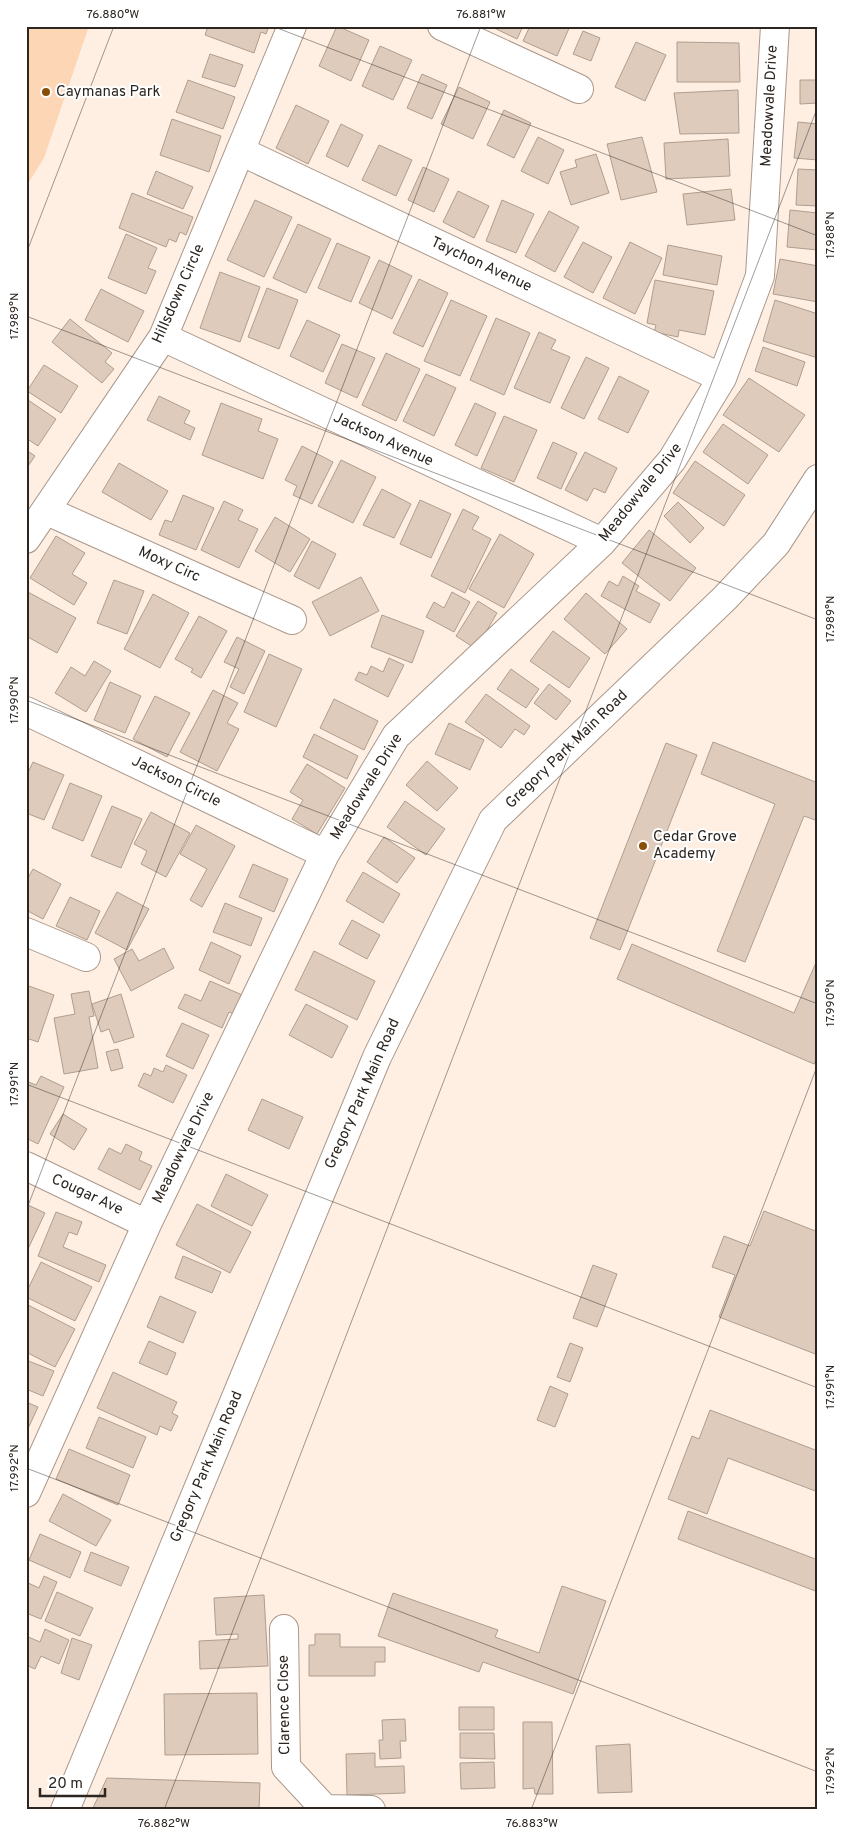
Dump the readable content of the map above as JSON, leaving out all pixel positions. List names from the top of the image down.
{
  "streets": {
    "street": [
      "Meadowvale Drive",
      "Taychon Avenue",
      "Hillsdown Circle",
      "Jackson Avenue",
      "Moxy Circ",
      "Gregory Park Main Road",
      "Jackson Circle",
      "Cougar Ave",
      "Clarence Close"
    ]
  },
  "crossings": [
    ["Meadowvale Drive", "Taychon Avenue"],
    ["Meadowvale Drive", "Jackson Avenue"],
    ["Meadowvale Drive", "Jackson Circle"],
    ["Meadowvale Drive", "Cougar Ave"],
    ["Taychon Avenue", "Hillsdown Circle"],
    ["Hillsdown Circle", "Jackson Avenue"],
    ["Hillsdown Circle", "Moxy Circ"]
  ],
  "places": ["Caymanas Park", "Cedar Grove Academy"],
  "scale_bar": "20 m",
  "coordinates": [
    "76.880°W",
    "76.881°W",
    "17.988°N",
    "17.989°N",
    "17.990°N",
    "17.991°N",
    "17.992°N",
    "76.882°W",
    "76.883°W"
  ]
}
